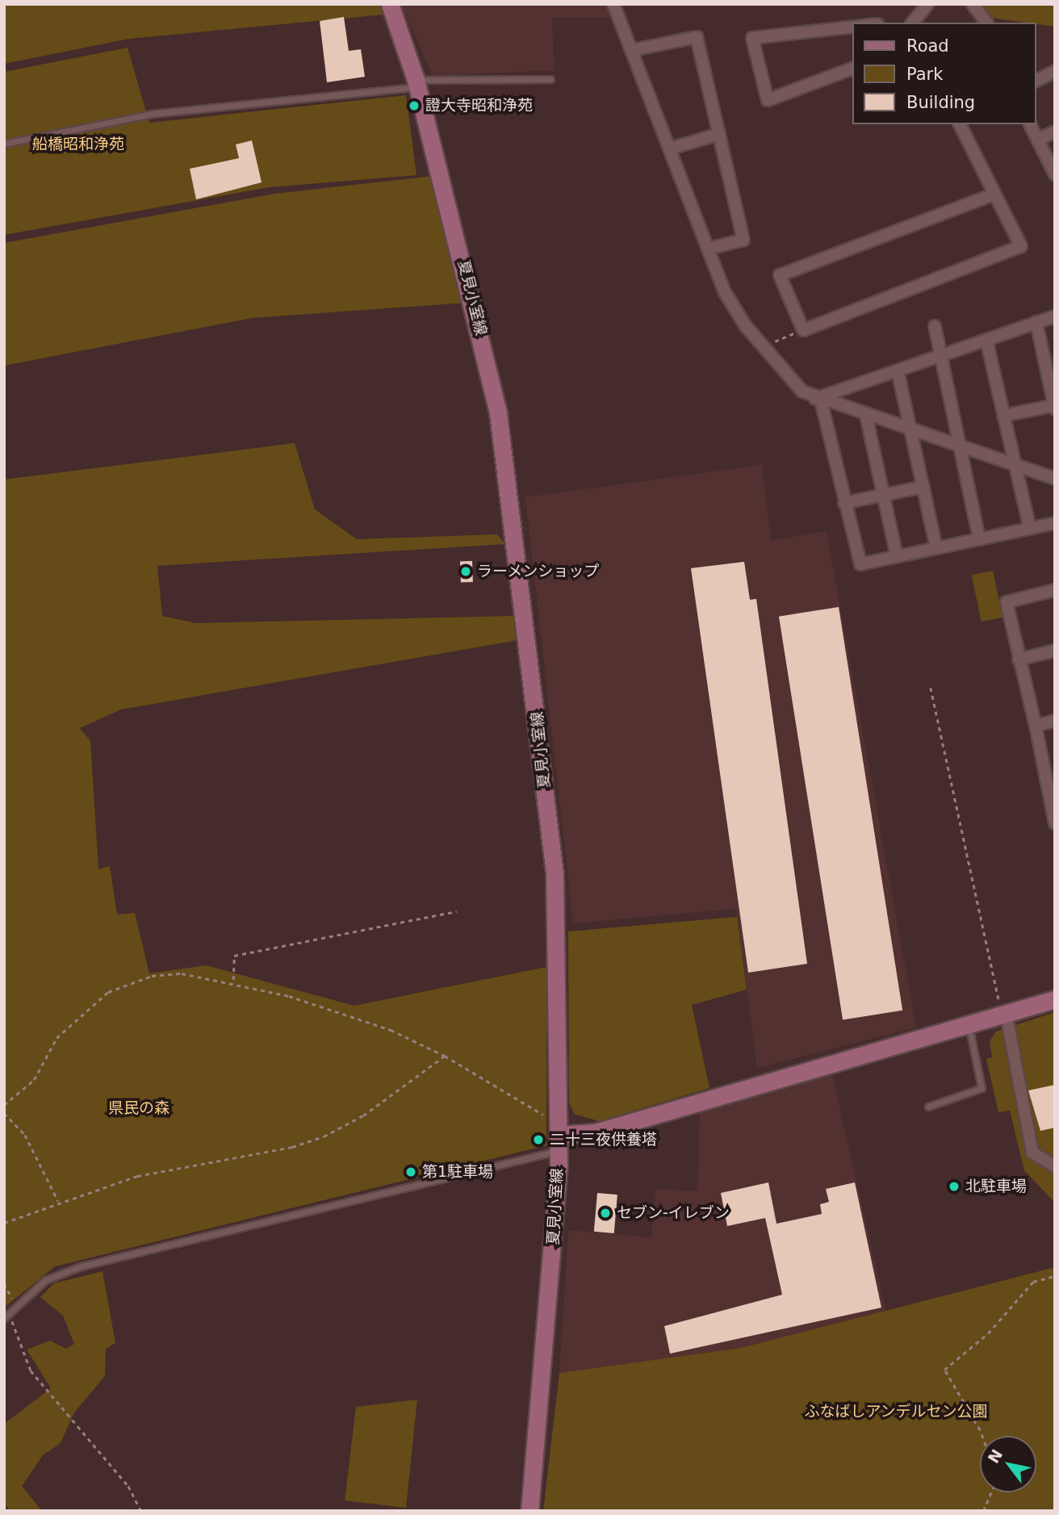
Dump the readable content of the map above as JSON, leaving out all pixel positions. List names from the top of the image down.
{
  "streets": {
    "main road": ["夏見小室線"]
  },
  "parks": ["船橋昭和浄苑", "県民の森", "ふなばしアンデルセン公園"],
  "places": [
    "證大寺昭和浄苑",
    "ラーメンショップ",
    "二十三夜供養塔",
    "第1駐車場",
    "北駐車場",
    "セブン-イレブン"
  ],
  "legend": ["Road", "Park", "Building"],
  "north": "top left"
}
